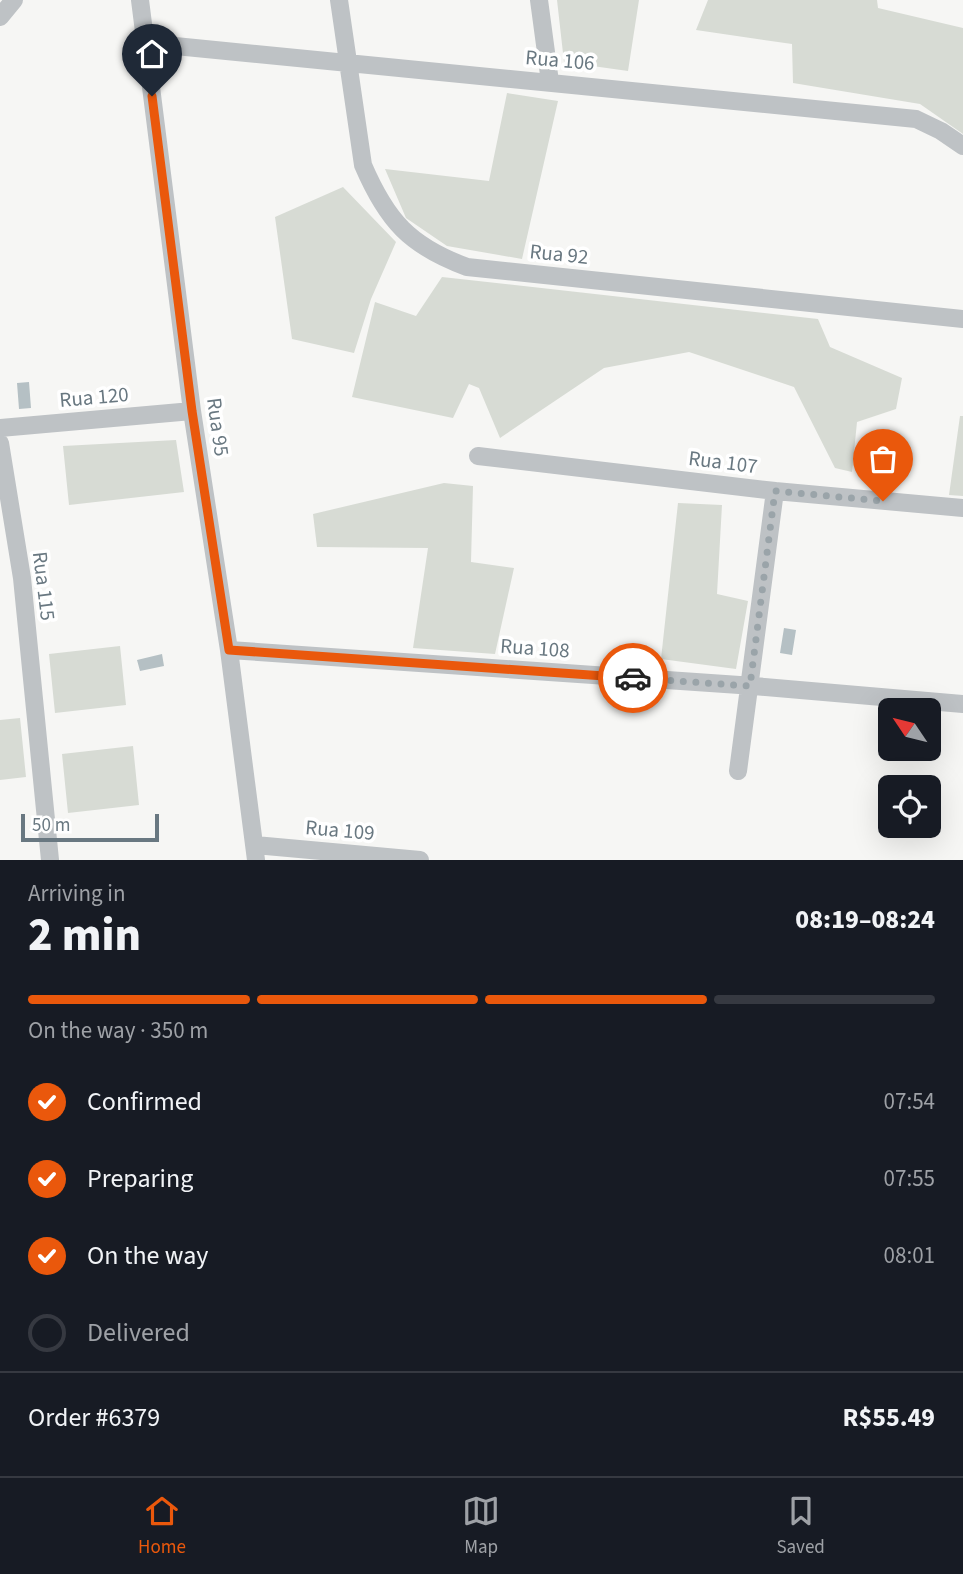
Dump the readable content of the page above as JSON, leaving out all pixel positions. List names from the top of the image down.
{
  "streets": {
    "street": [
      "Rua 106",
      "Rua 92",
      "Rua 120",
      "Rua 95",
      "Rua 107",
      "Rua 115",
      "Rua 108",
      "Rua 109"
    ]
  },
  "crossings": [
    ["Rua 106", "Rua 92"],
    ["Rua 106", "Rua 95"],
    ["Rua 120", "Rua 95"],
    ["Rua 95", "Rua 108"],
    ["Rua 95", "Rua 109"]
  ],
  "scale_bar": "50 m",
  "north": "top left",
  "page": {
    "scale": "50 m",
    "heading": ["2 min", "Arriving in", "08:19–08:24"],
    "panel": ["Order #6379", "R$55.49"],
    "bar": "On the way · 350 m",
    "list": [
      ["Confirmed", "07:54"],
      ["Preparing", "07:55"],
      ["On the way", "08:01"],
      "Delivered"
    ],
    "tabs": ["Home", "Map", "Saved"]
  }
}
